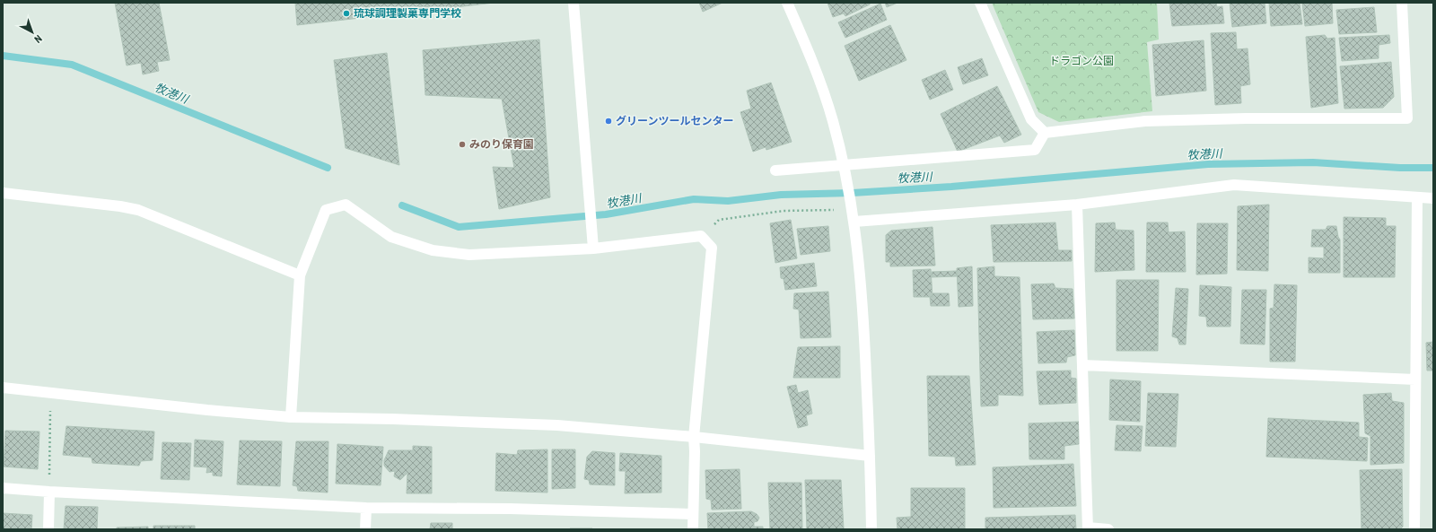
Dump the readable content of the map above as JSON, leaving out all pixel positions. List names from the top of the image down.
{
  "water": ["牧港川"],
  "parks": ["ドラゴン公園"],
  "places": ["琉球調理製菓専門学校", "グリーンツールセンター", "みのり保育園"],
  "north": "bottom right"
}
